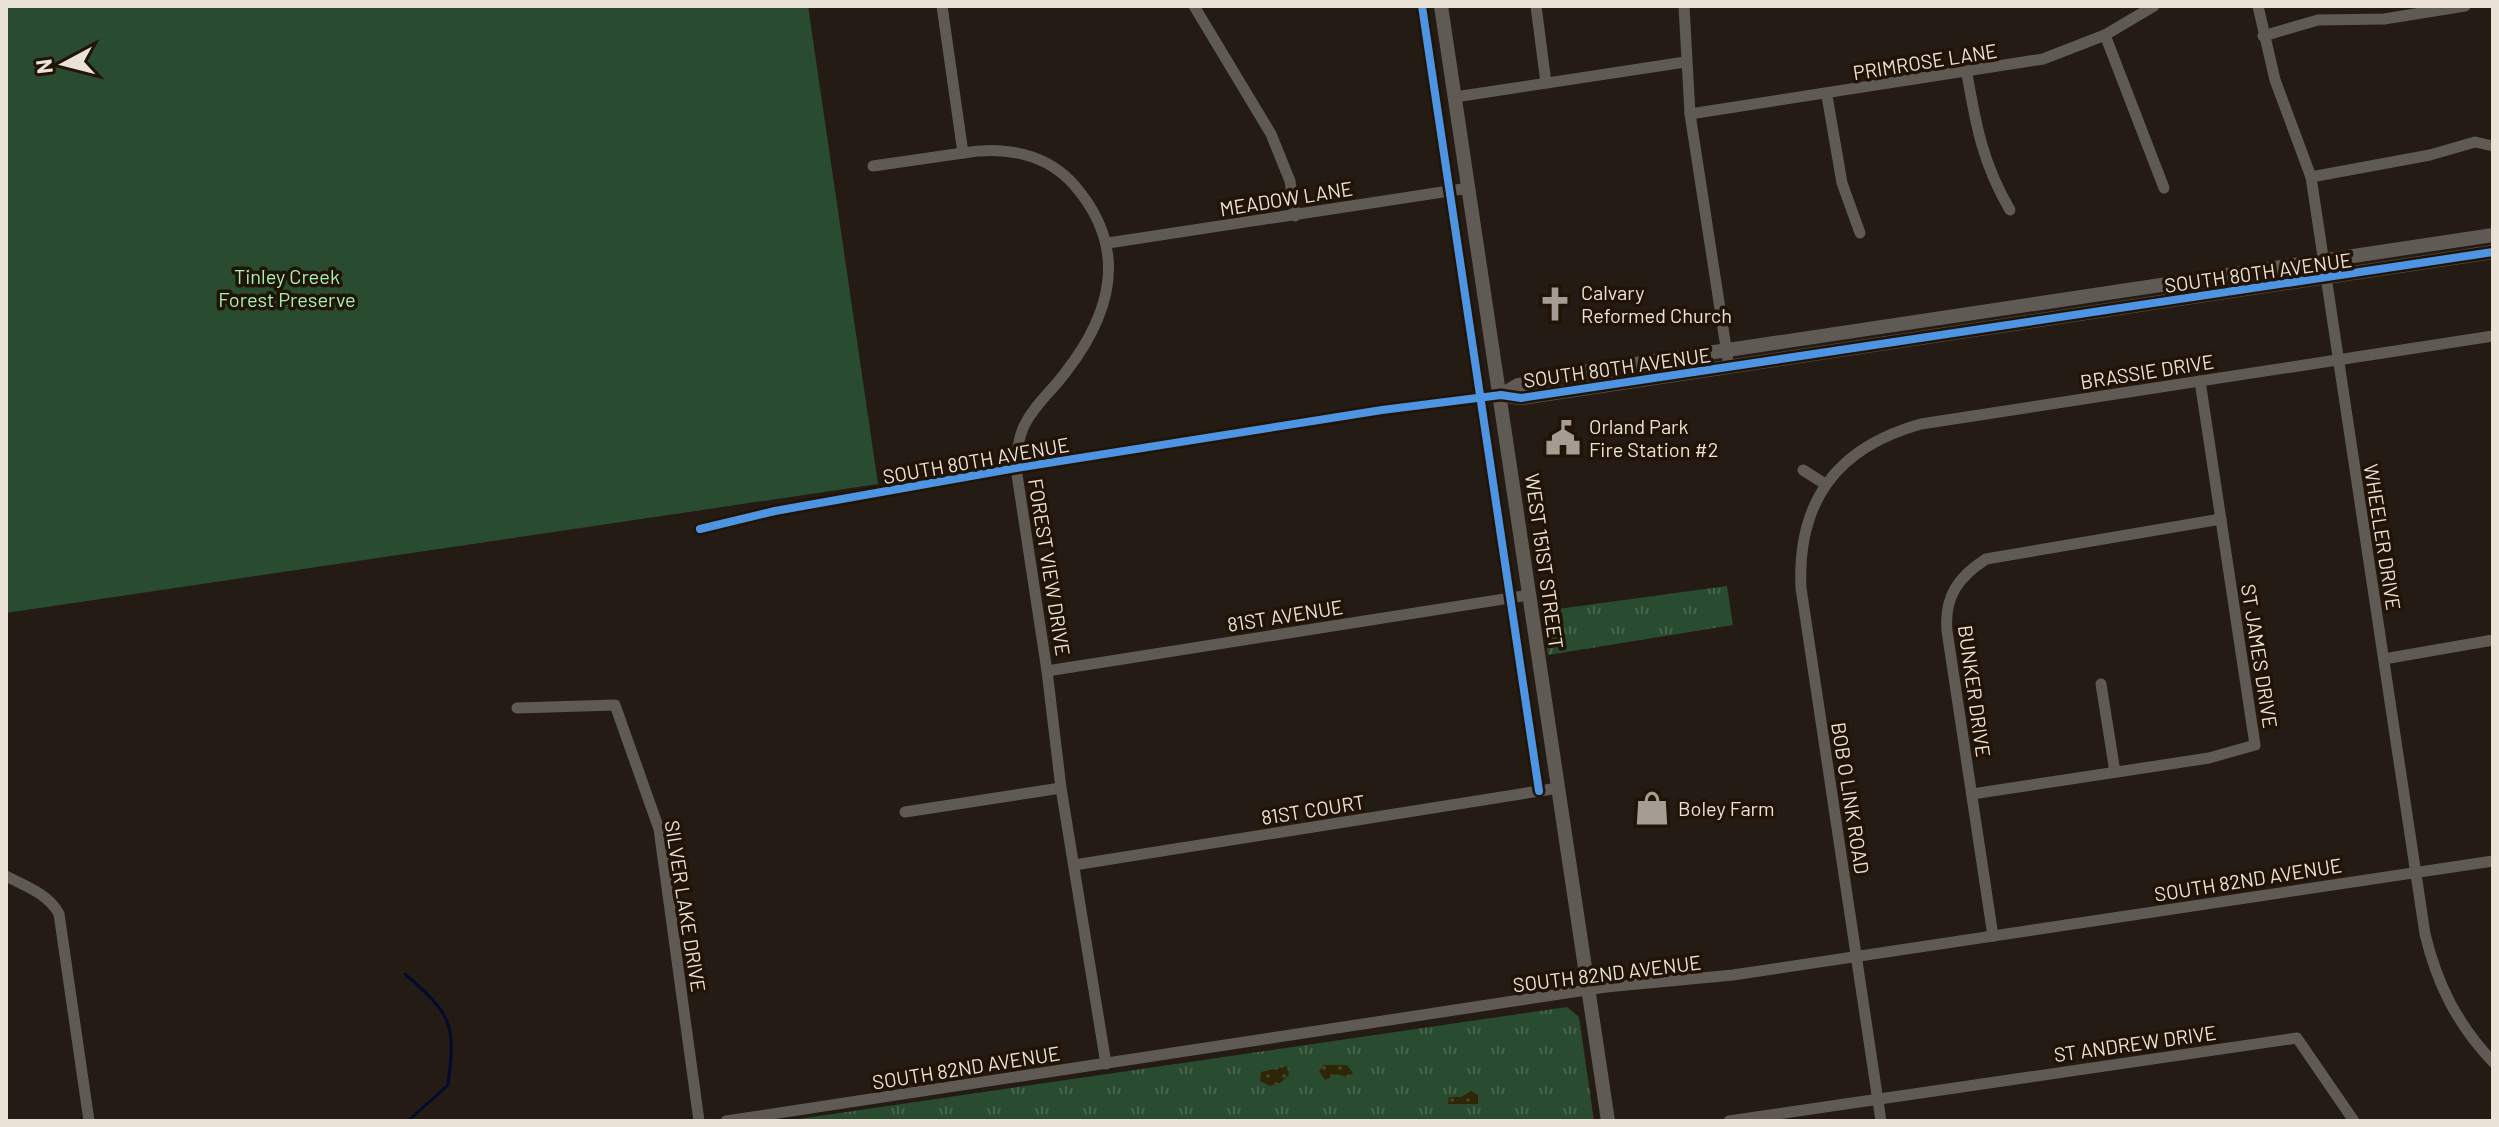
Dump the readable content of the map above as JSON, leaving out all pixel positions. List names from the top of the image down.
{
  "streets": {
    "street": [
      "PRIMROSE LANE",
      "MEADOW LANE",
      "SOUTH 80TH AVENUE",
      "BRASSIE DRIVE",
      "WHEELER DRIVE",
      "WEST 151ST STREET",
      "FOREST VIEW DRIVE",
      "81ST AVENUE",
      "ST JAMES DRIVE",
      "BUNKER DRIVE",
      "BOB O LINK ROAD",
      "81ST COURT",
      "SOUTH 82ND AVENUE",
      "SILVER LAKE DRIVE",
      "ST ANDREW DRIVE"
    ]
  },
  "crossings": [
    ["MEADOW LANE", "WEST 151ST STREET"],
    ["MEADOW LANE", "FOREST VIEW DRIVE"],
    ["SOUTH 80TH AVENUE", "WHEELER DRIVE"],
    ["SOUTH 80TH AVENUE", "WEST 151ST STREET"],
    ["SOUTH 80TH AVENUE", "FOREST VIEW DRIVE"],
    ["BRASSIE DRIVE", "WHEELER DRIVE"],
    ["BRASSIE DRIVE", "ST JAMES DRIVE"],
    ["BRASSIE DRIVE", "BOB O LINK ROAD"],
    ["WHEELER DRIVE", "SOUTH 82ND AVENUE"],
    ["WEST 151ST STREET", "81ST AVENUE"],
    ["WEST 151ST STREET", "81ST COURT"],
    ["WEST 151ST STREET", "SOUTH 82ND AVENUE"],
    ["FOREST VIEW DRIVE", "81ST AVENUE"],
    ["FOREST VIEW DRIVE", "81ST COURT"],
    ["FOREST VIEW DRIVE", "SOUTH 82ND AVENUE"],
    ["ST JAMES DRIVE", "BUNKER DRIVE"],
    ["BUNKER DRIVE", "SOUTH 82ND AVENUE"],
    ["BOB O LINK ROAD", "SOUTH 82ND AVENUE"],
    ["BOB O LINK ROAD", "ST ANDREW DRIVE"]
  ],
  "parks": ["Tinley Creek Forest Preserve"],
  "places": {
    "church": ["Calvary Reformed Church"],
    "public building": ["Orland Park Fire Station #2"],
    "shop": ["Boley Farm"]
  },
  "north": "left"
}
